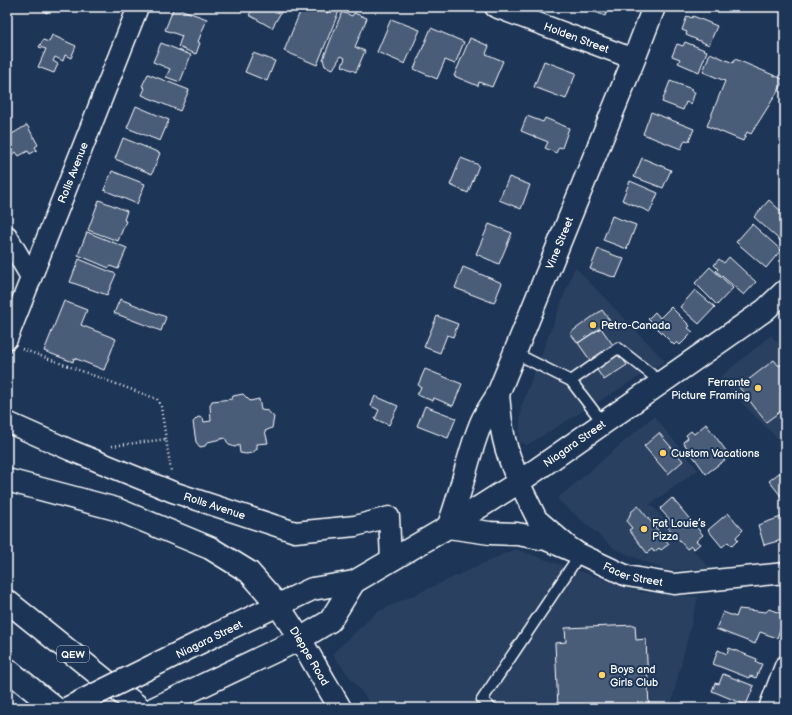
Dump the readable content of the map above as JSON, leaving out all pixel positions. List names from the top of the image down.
{
  "streets": {
    "main road": [
      "Vine Street",
      "Niagara Street",
      "QEW",
      "Dieppe Road"
    ],
    "street": ["Holden Street", "Rolls Avenue", "Facer Street"]
  },
  "crossings": [
    ["Holden Street", "Vine Street"],
    ["Rolls Avenue", "Niagara Street"],
    ["Vine Street", "Niagara Street"],
    ["Vine Street", "Facer Street"],
    ["Niagara Street", "Facer Street"],
    ["Niagara Street", "Dieppe Road"]
  ],
  "places": [
    "Petro-Canada",
    "Ferrante Picture Framing",
    "Custom Vacations",
    "Fat Louie’s Pizza",
    "Boys and Girls Club"
  ]
}
